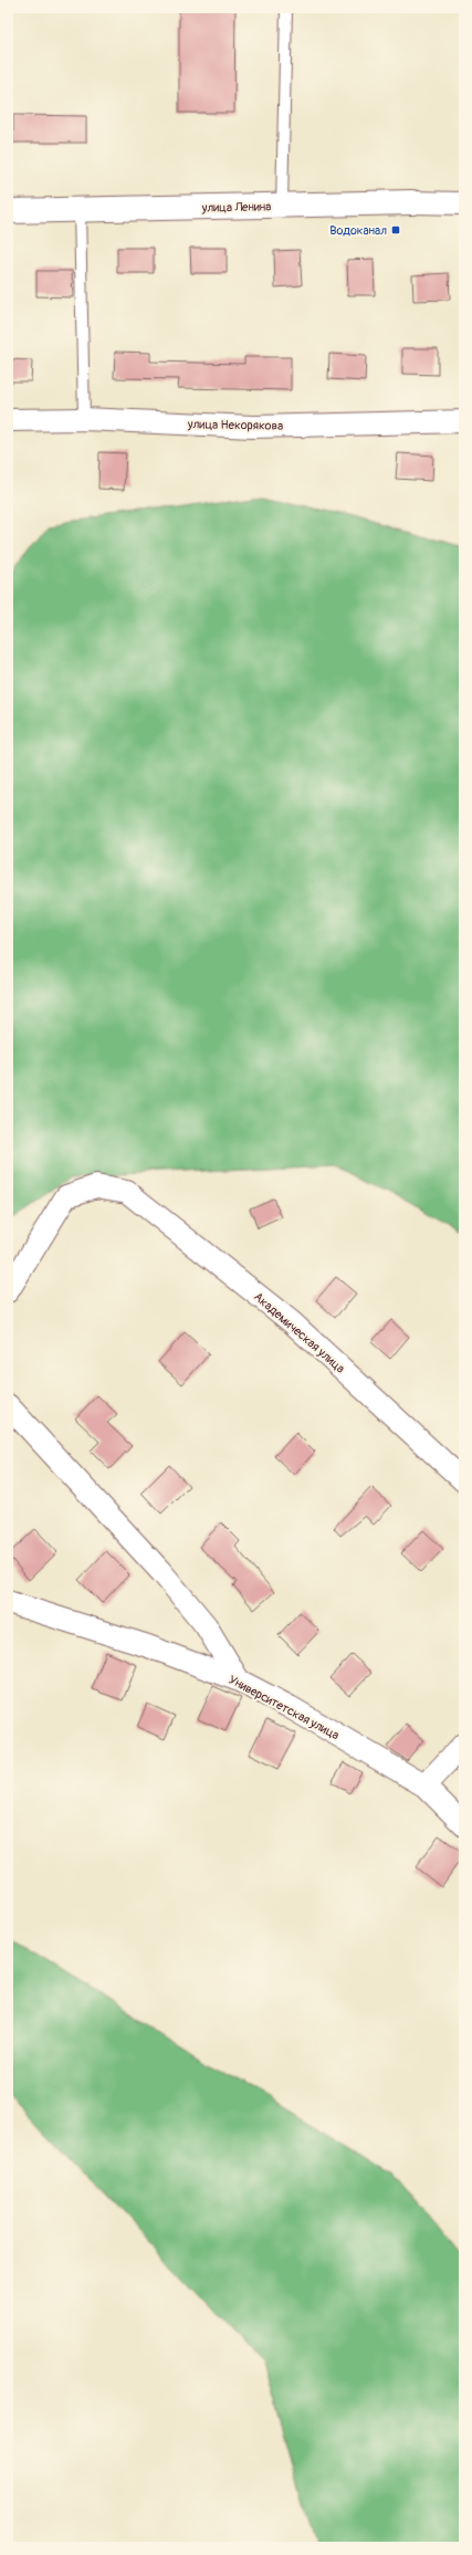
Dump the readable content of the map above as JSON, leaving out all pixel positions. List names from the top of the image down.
{
  "streets": {
    "street": [
      "улица Ленина",
      "улица Некорякова",
      "Академическая улица",
      "Университетская улица"
    ]
  },
  "places": {
    "transit": ["Водоканал"]
  }
}
